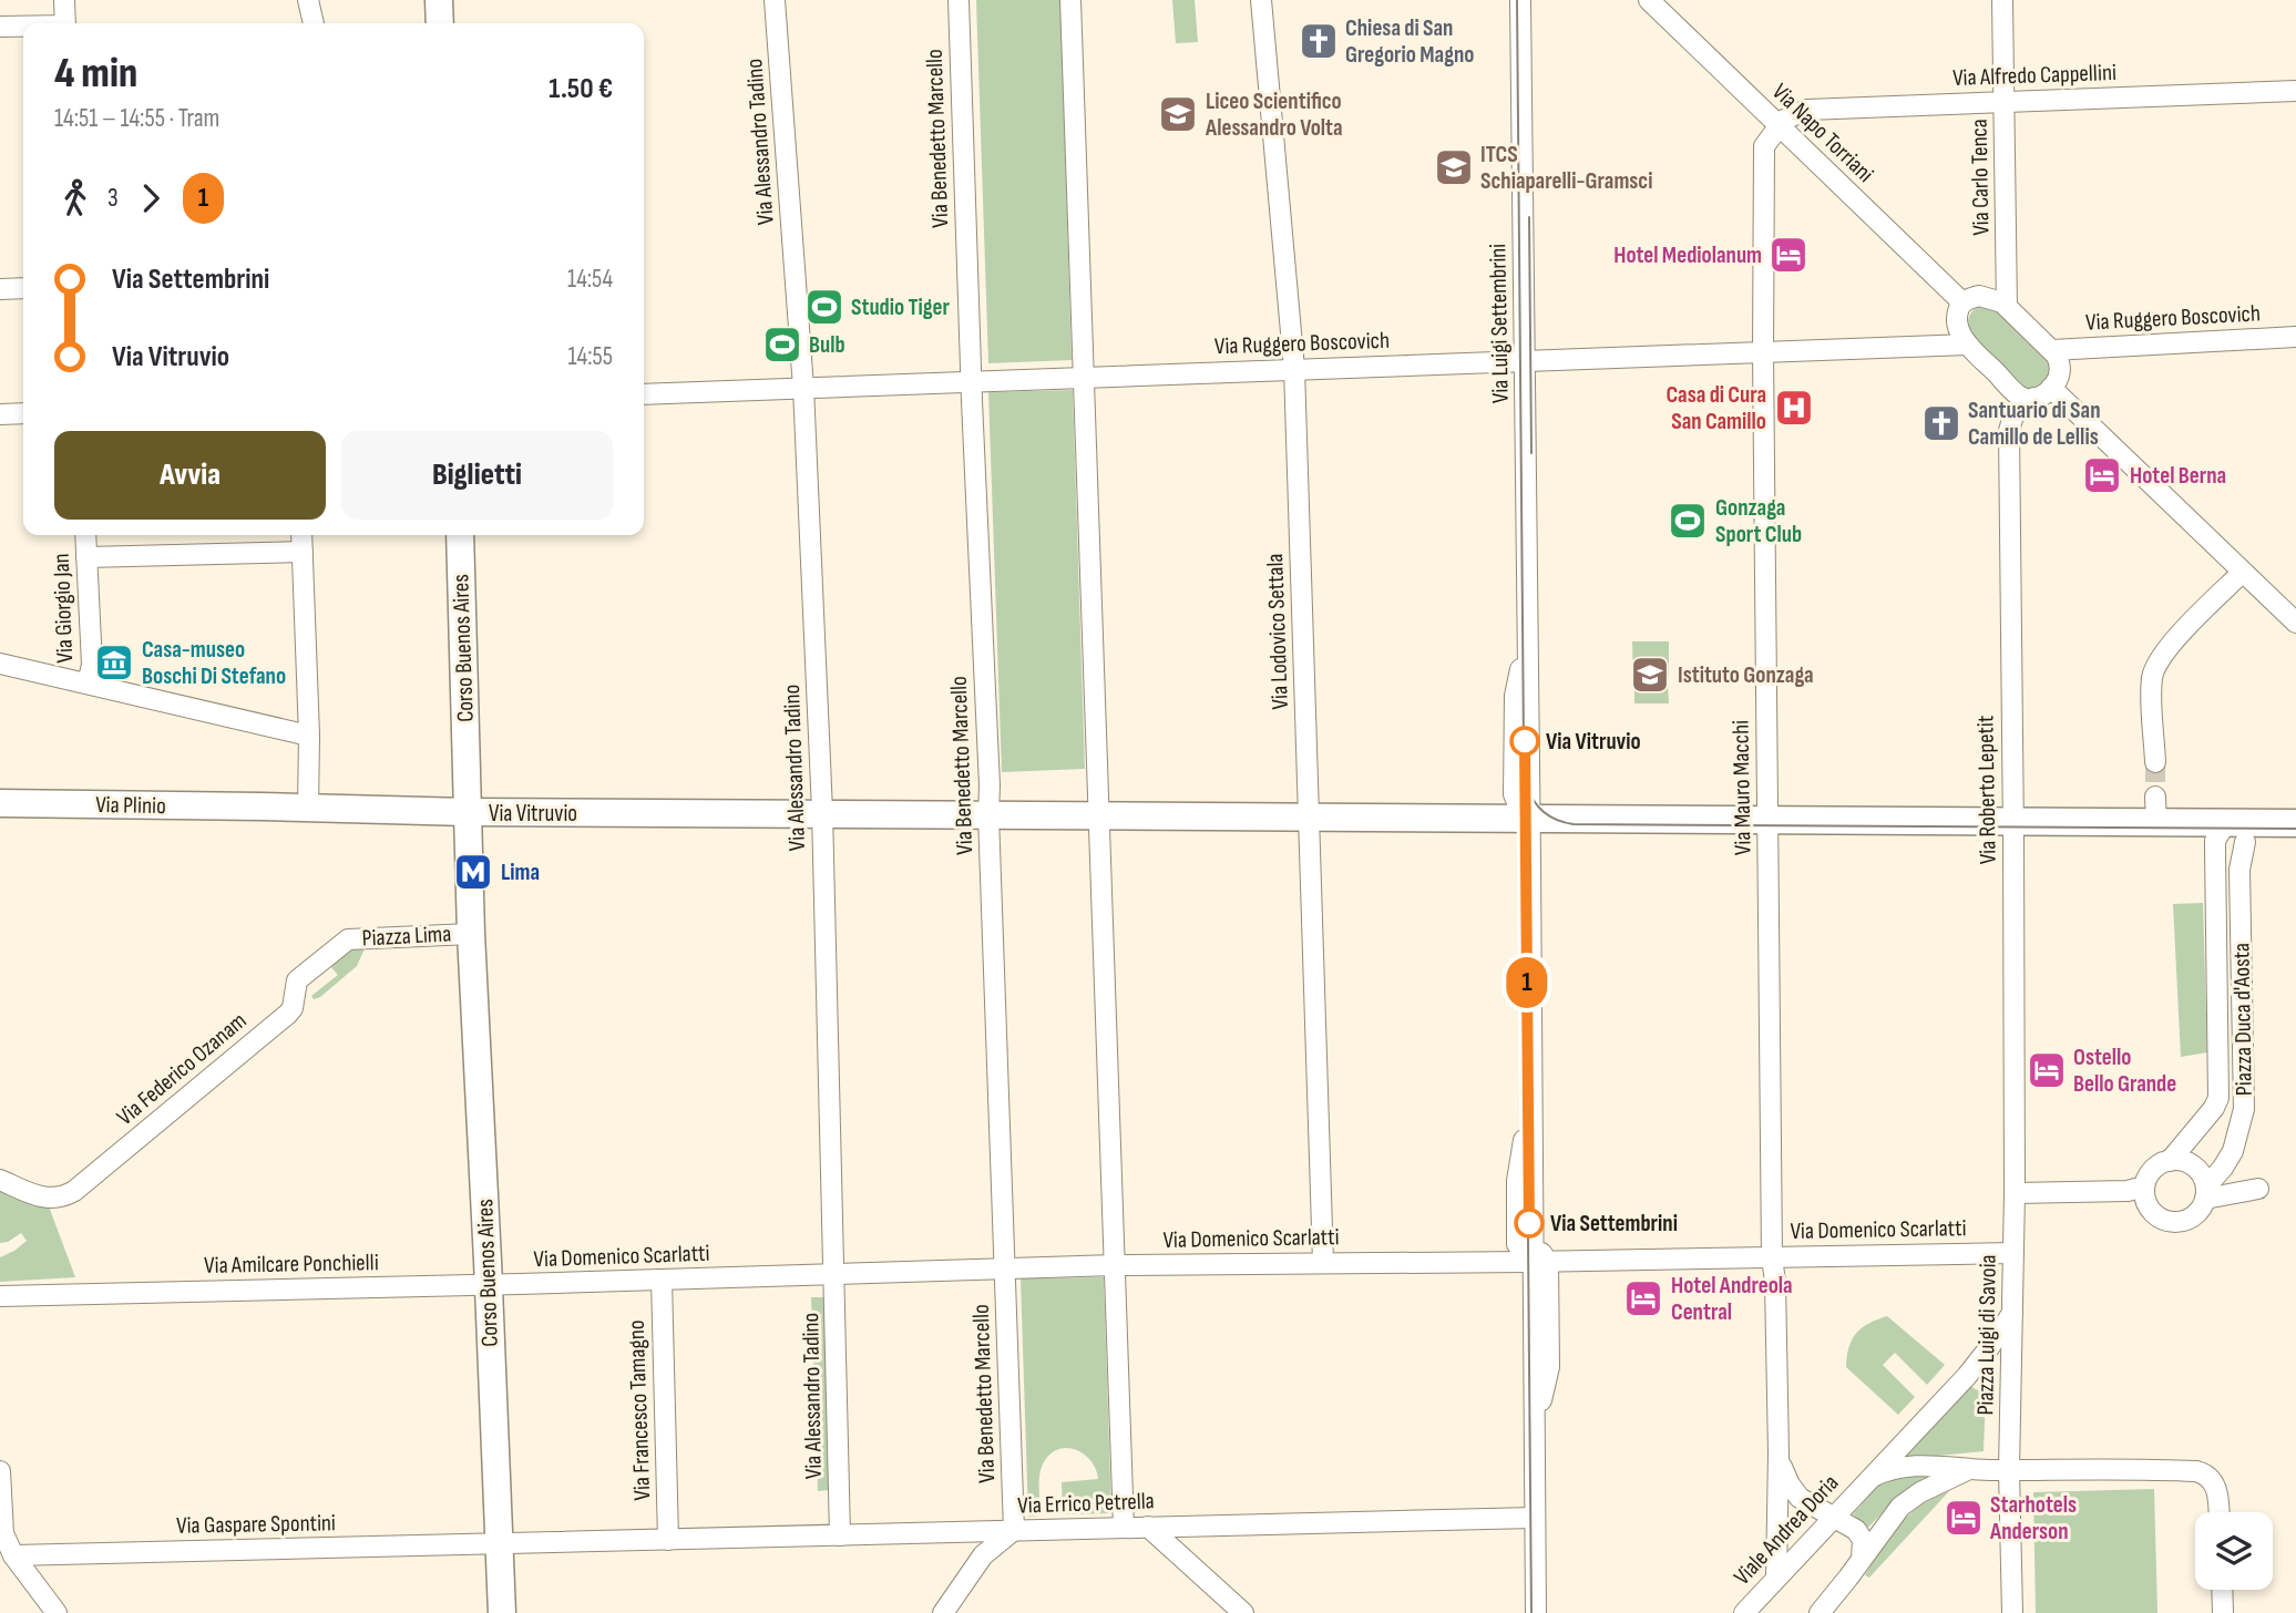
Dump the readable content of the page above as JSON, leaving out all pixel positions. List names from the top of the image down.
{
  "streets": {
    "street": [
      "Via Alfredo Cappellini",
      "Via Napo Torriani",
      "Via Benedetto Marcello",
      "Via Alessandro Tadino",
      "Via Carlo Tenca",
      "Via Ruggero Boscovich",
      "Via Luigi Settembrini",
      "Via Giorgio Jan",
      "Via Lodovico Settala",
      "Corso Buenos Aires",
      "Via Mauro Macchi",
      "Via Roberto Lepetit",
      "Via Plinio",
      "Via Vitruvio",
      "Piazza Lima",
      "Piazza Duca d'Aosta",
      "Via Federico Ozanam",
      "Via Domenico Scarlatti",
      "Via Amilcare Ponchielli",
      "Piazza Luigi di Savoia",
      "Via Francesco Tamagno",
      "Via Errico Petrella",
      "Via Gaspare Spontini",
      "Viale Andrea Doria"
    ]
  },
  "crossings": [
    ["Via Alfredo Cappellini", "Via Napo Torriani"],
    ["Via Alfredo Cappellini", "Via Carlo Tenca"],
    ["Via Alfredo Cappellini", "Via Mauro Macchi"],
    ["Via Napo Torriani", "Via Mauro Macchi"],
    ["Via Benedetto Marcello", "Via Ruggero Boscovich"],
    ["Via Benedetto Marcello", "Via Vitruvio"],
    ["Via Benedetto Marcello", "Via Domenico Scarlatti"],
    ["Via Benedetto Marcello", "Via Errico Petrella"],
    ["Via Alessandro Tadino", "Via Ruggero Boscovich"],
    ["Via Alessandro Tadino", "Via Vitruvio"],
    ["Via Alessandro Tadino", "Via Domenico Scarlatti"],
    ["Via Alessandro Tadino", "Via Errico Petrella"],
    ["Via Ruggero Boscovich", "Via Luigi Settembrini"],
    ["Via Ruggero Boscovich", "Via Lodovico Settala"],
    ["Via Ruggero Boscovich", "Via Mauro Macchi"],
    ["Via Luigi Settembrini", "Via Vitruvio"],
    ["Via Luigi Settembrini", "Via Domenico Scarlatti"],
    ["Via Luigi Settembrini", "Via Errico Petrella"],
    ["Via Lodovico Settala", "Via Vitruvio"],
    ["Via Lodovico Settala", "Via Domenico Scarlatti"],
    ["Corso Buenos Aires", "Via Plinio"],
    ["Corso Buenos Aires", "Via Vitruvio"],
    ["Corso Buenos Aires", "Piazza Lima"],
    ["Corso Buenos Aires", "Via Domenico Scarlatti"],
    ["Corso Buenos Aires", "Via Amilcare Ponchielli"],
    ["Corso Buenos Aires", "Via Errico Petrella"],
    ["Corso Buenos Aires", "Via Gaspare Spontini"],
    ["Via Mauro Macchi", "Via Vitruvio"],
    ["Via Mauro Macchi", "Via Domenico Scarlatti"],
    ["Via Mauro Macchi", "Viale Andrea Doria"],
    ["Via Roberto Lepetit", "Via Vitruvio"],
    ["Via Roberto Lepetit", "Piazza Luigi di Savoia"],
    ["Via Plinio", "Via Vitruvio"],
    ["Via Plinio", "Piazza Lima"],
    ["Via Vitruvio", "Piazza Lima"],
    ["Via Vitruvio", "Piazza Duca d'Aosta"],
    ["Piazza Lima", "Via Federico Ozanam"],
    ["Via Domenico Scarlatti", "Via Amilcare Ponchielli"],
    ["Via Domenico Scarlatti", "Piazza Luigi di Savoia"],
    ["Via Domenico Scarlatti", "Via Francesco Tamagno"],
    ["Piazza Luigi di Savoia", "Viale Andrea Doria"],
    ["Via Francesco Tamagno", "Via Errico Petrella"],
    ["Via Errico Petrella", "Via Gaspare Spontini"]
  ],
  "places": {
    "church": ["Chiesa di San Gregorio Magno", "Santuario di San Camillo de Lellis"],
    "school or university": ["Liceo Scientifico Alessandro Volta", "ITCS Schiaparelli-Gramsci", "Istituto Gonzaga"],
    "hotel": [
      "Hotel Mediolanum",
      "Hotel Berna",
      "Ostello Bello Grande",
      "Hotel Andreola Central",
      "Starhotels Anderson"
    ],
    "sports": ["Studio Tiger", "Bulb", "Gonzaga Sport Club"],
    "hospital": ["Casa di Cura San Camillo"],
    "museum": ["Casa-museo Boschi Di Stefano"],
    "other": ["Via Vitruvio", "Via Settembrini"],
    "metro station": ["Lima"]
  },
  "lines": ["tram line 1"],
  "page": {
    "on_map": "1",
    "heading": ["4 min", "14:51 – 14:55 · Tram", "1.50 €"],
    "legs": ["3", "1"],
    "list": [
      {
        "name": "Via Settembrini",
        "value": "14:54"
      },
      {
        "name": "Via Vitruvio",
        "value": "14:55"
      }
    ],
    "buttons": ["Avvia", "Biglietti"]
  }
}
